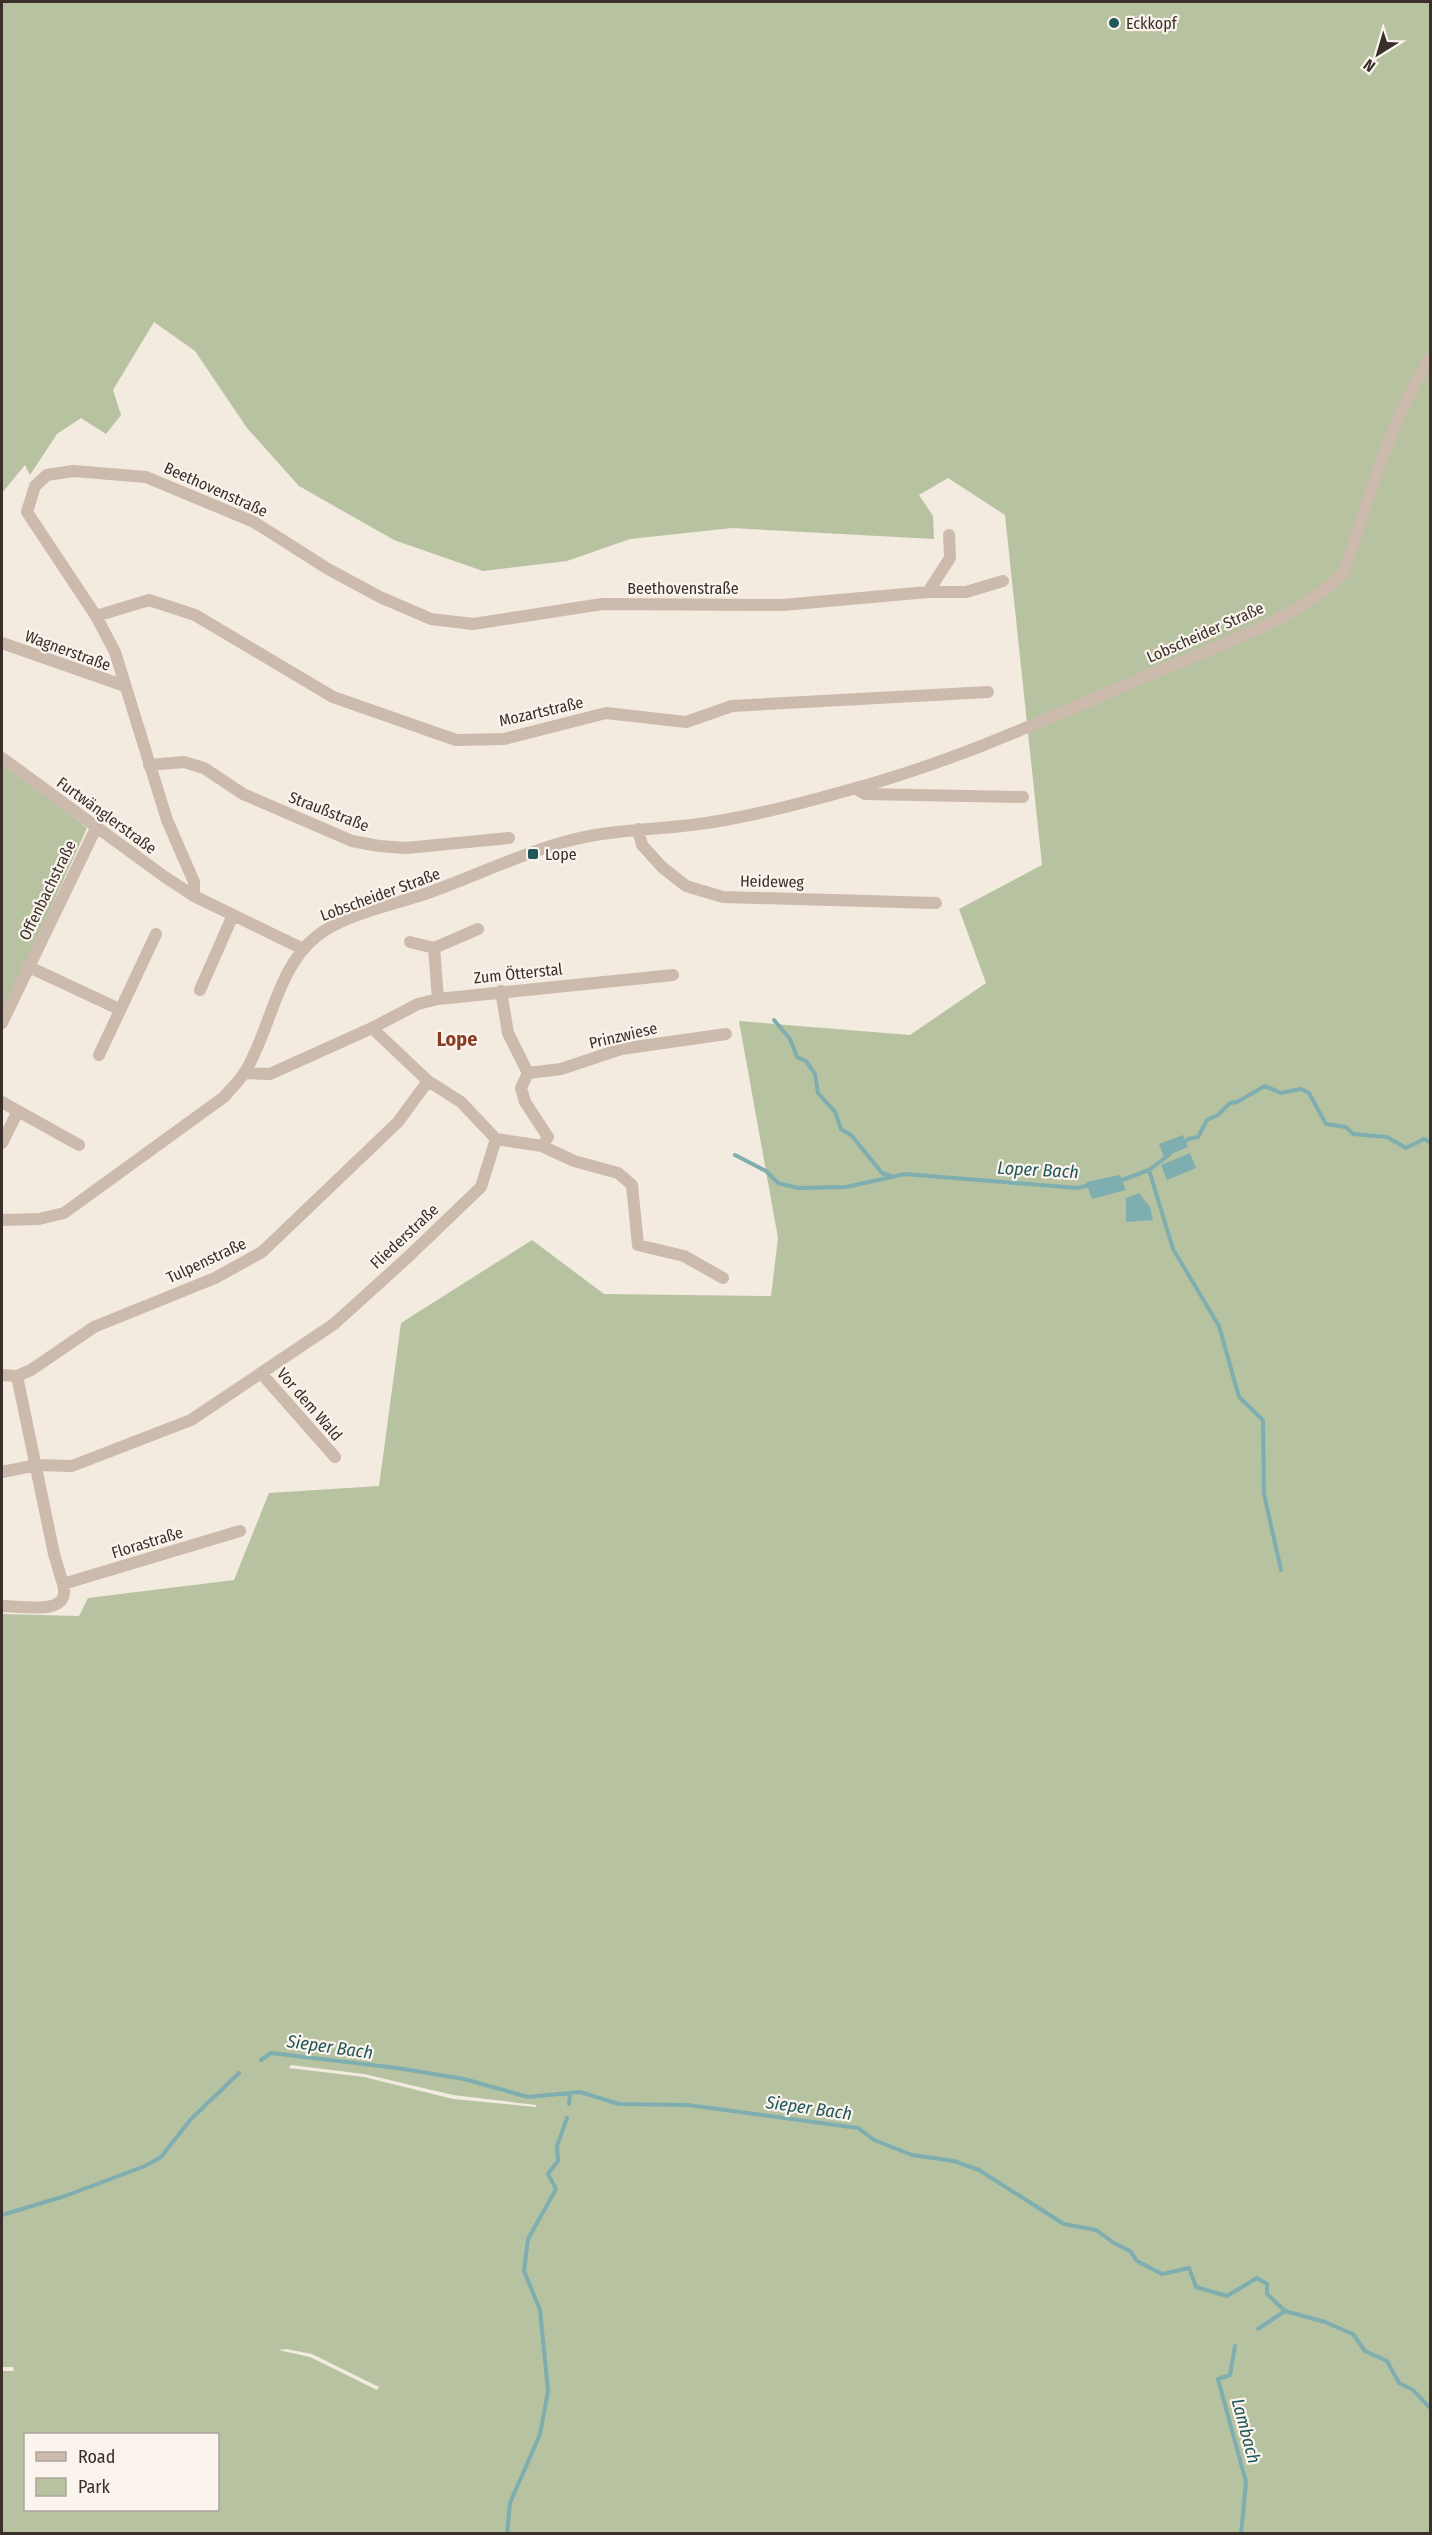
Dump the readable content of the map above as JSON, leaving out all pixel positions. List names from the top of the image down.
{
  "streets": {
    "street": [
      "Beethovenstraße",
      "Lobscheider Straße",
      "Wagnerstraße",
      "Mozartstraße",
      "Straußstraße",
      "Furtwänglerstraße",
      "Heideweg",
      "Offenbachstraße",
      "Zum Ötterstal",
      "Prinzwiese",
      "Fliederstraße",
      "Tulpenstraße",
      "Vor dem Wald",
      "Florastraße"
    ]
  },
  "crossings": [
    ["Beethovenstraße", "Wagnerstraße"],
    ["Beethovenstraße", "Mozartstraße"],
    ["Beethovenstraße", "Straußstraße"],
    ["Beethovenstraße", "Furtwänglerstraße"],
    ["Lobscheider Straße", "Heideweg"],
    ["Furtwänglerstraße", "Offenbachstraße"],
    ["Fliederstraße", "Vor dem Wald"]
  ],
  "districts": ["Lope"],
  "water": ["Loper Bach", "Sieper Bach", "Lambach"],
  "places": {
    "other": ["Eckkopf"],
    "transit": ["Lope"]
  },
  "legend": ["Road", "Park"],
  "north": "bottom left"
}
